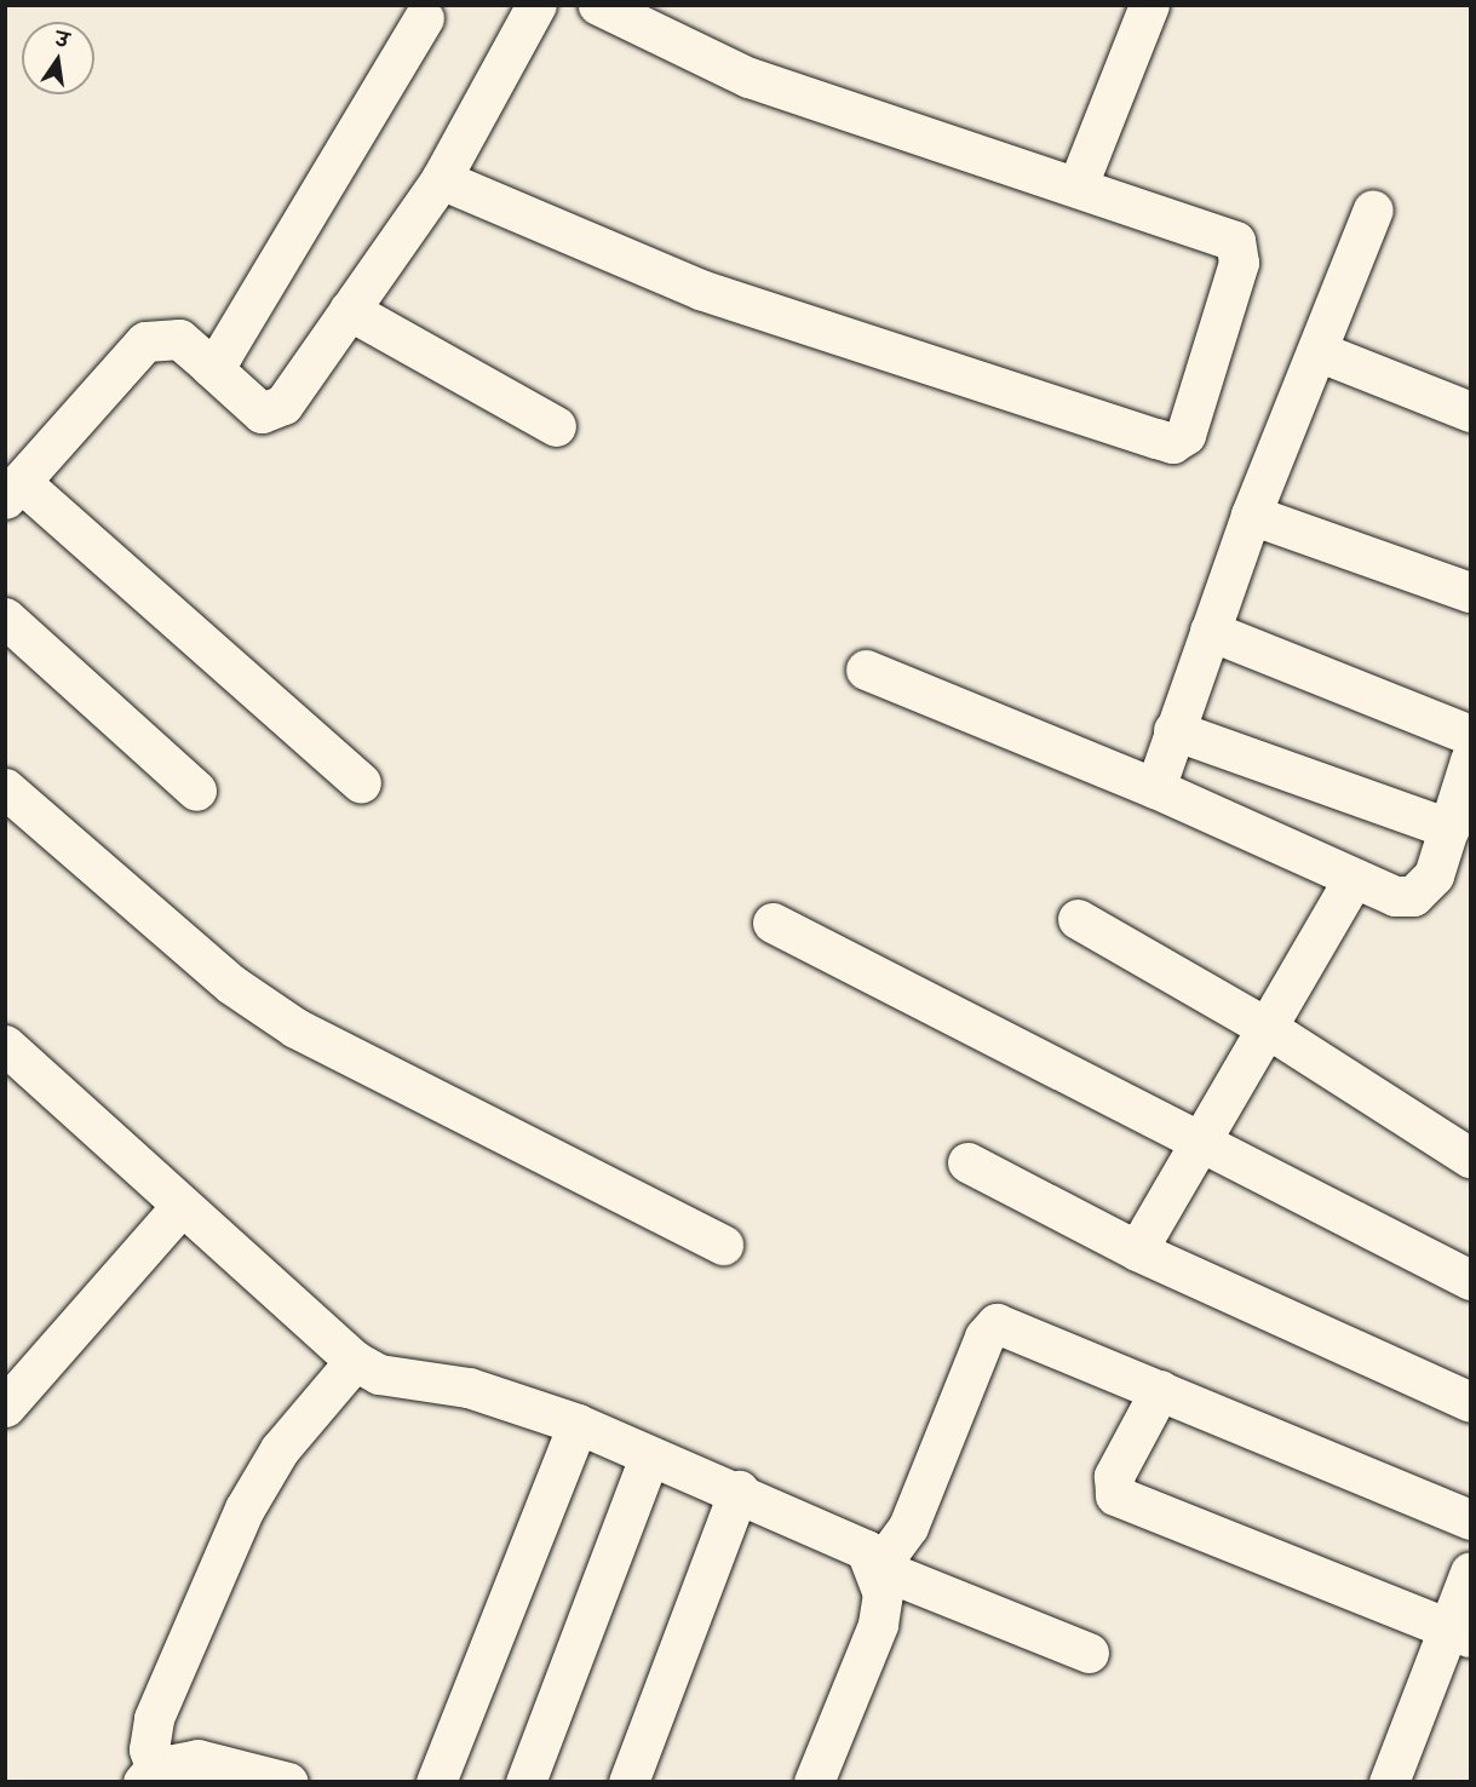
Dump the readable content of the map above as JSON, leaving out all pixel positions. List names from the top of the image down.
{
  "north": "top"
}
